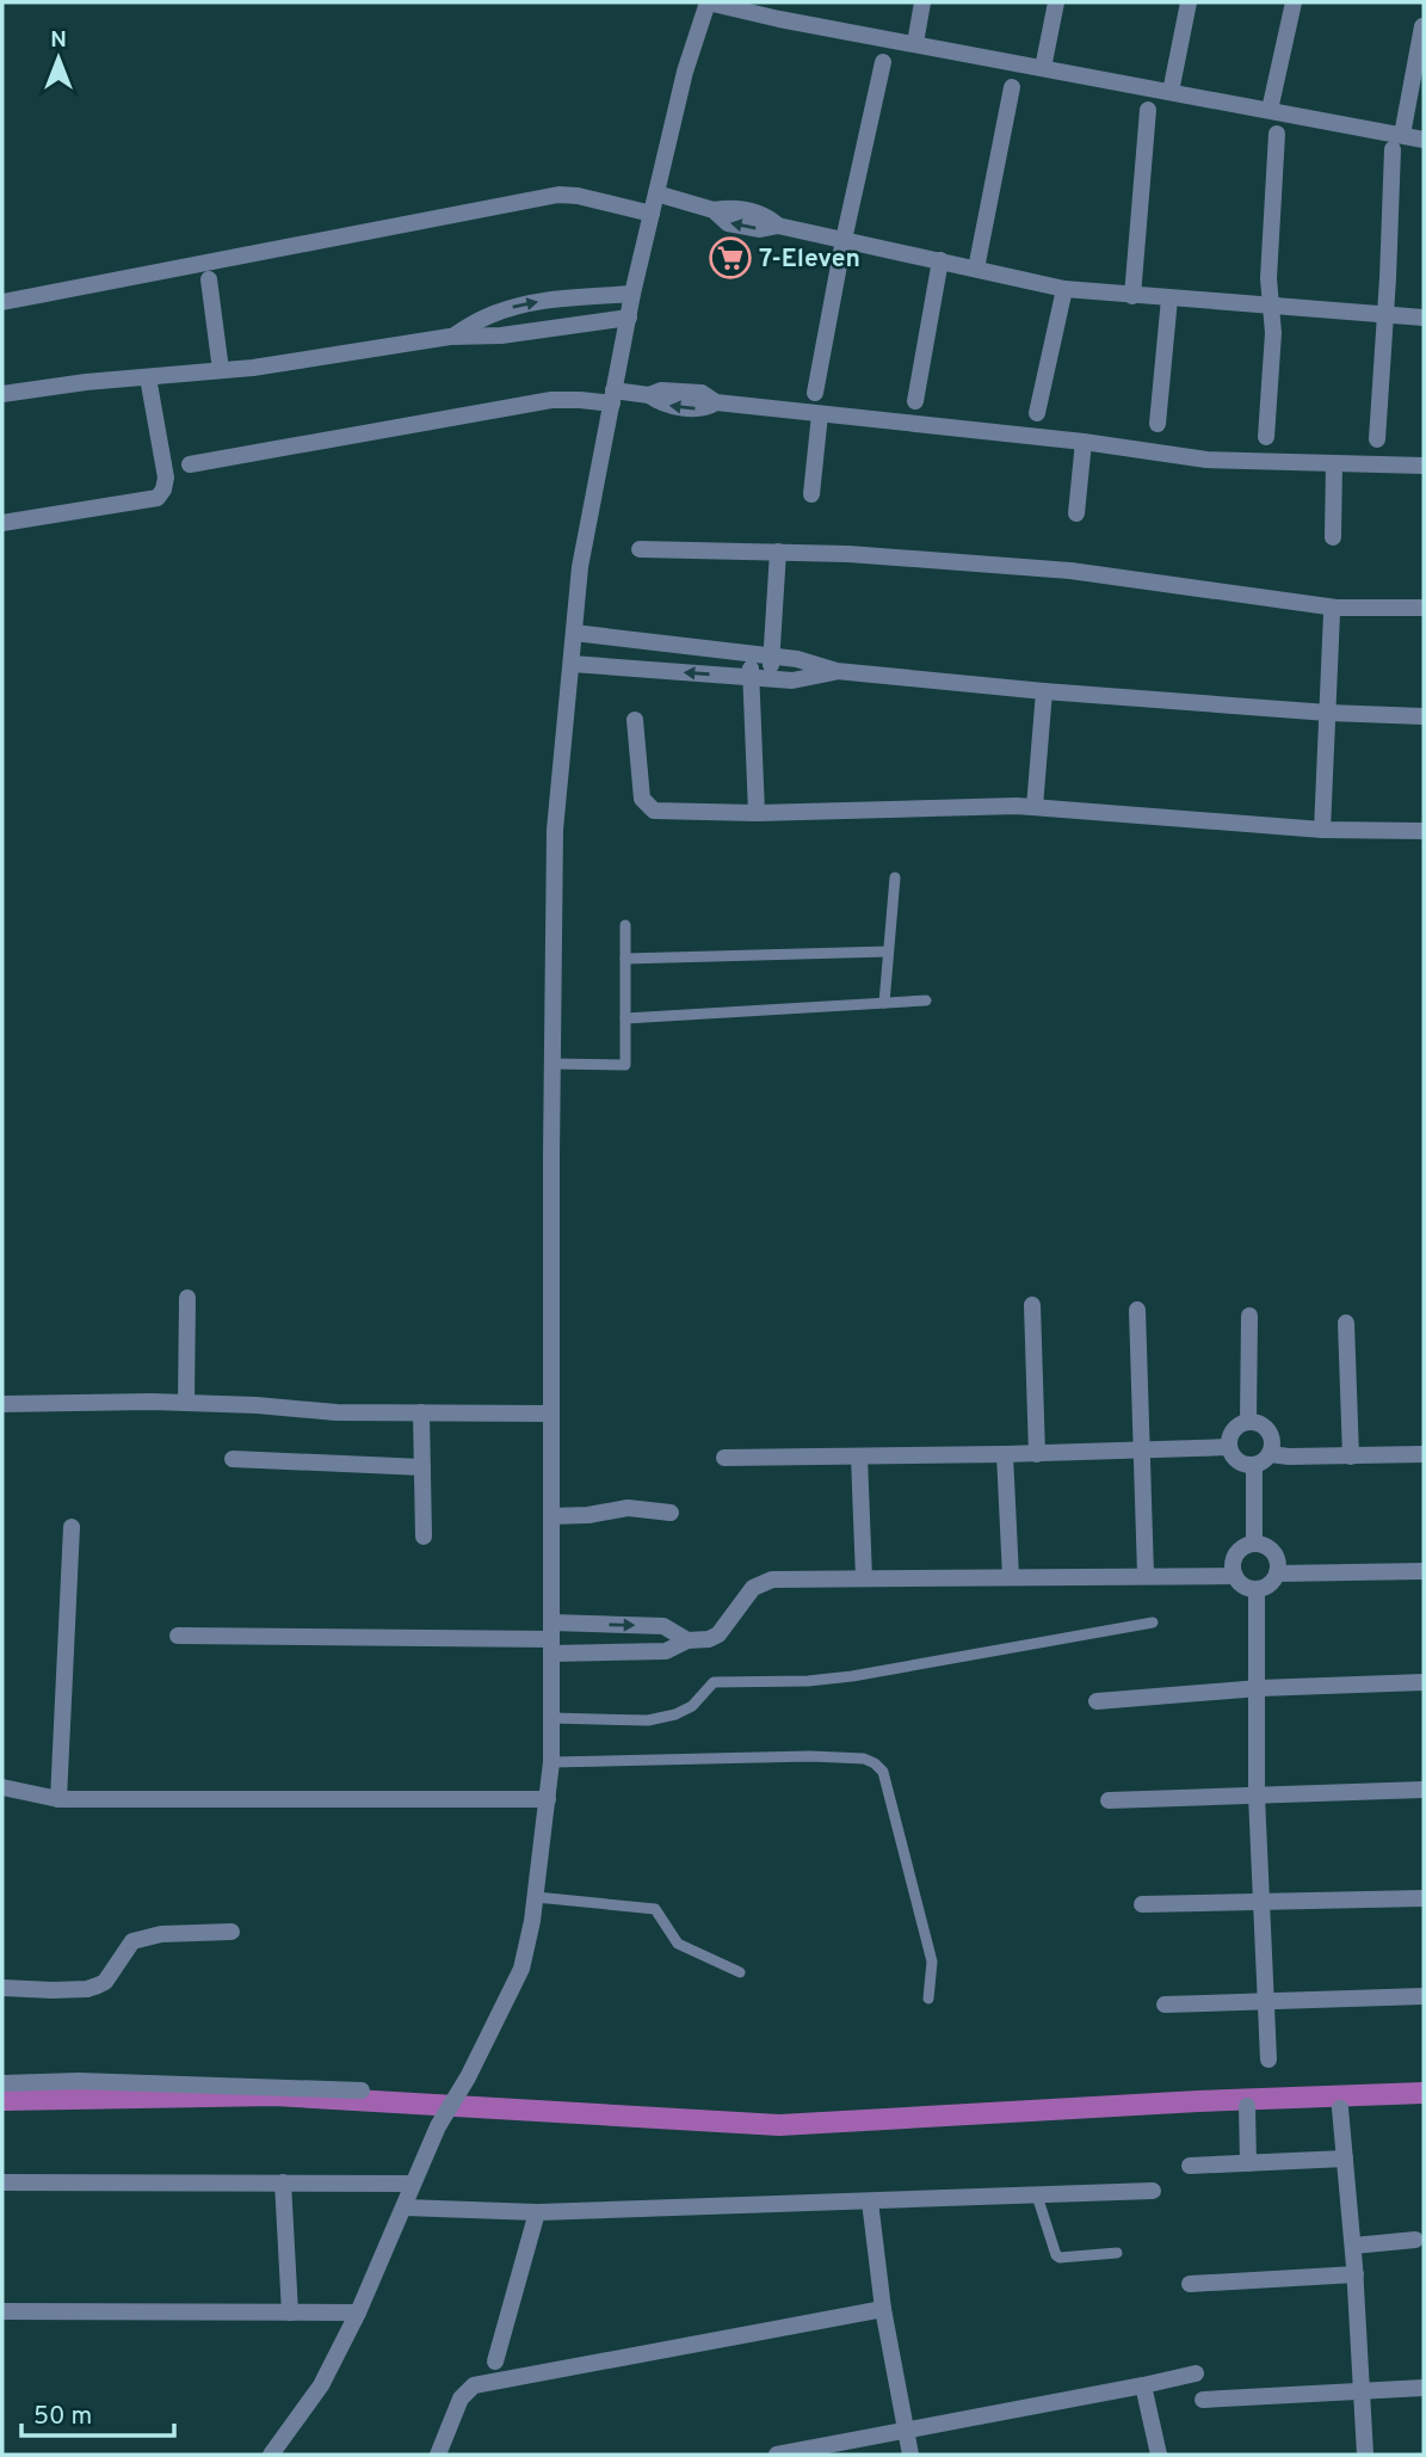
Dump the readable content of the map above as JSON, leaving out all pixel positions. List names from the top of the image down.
{
  "places": {
    "supermarket": ["7-Eleven"]
  },
  "scale_bar": "50 m",
  "north": "top"
}
